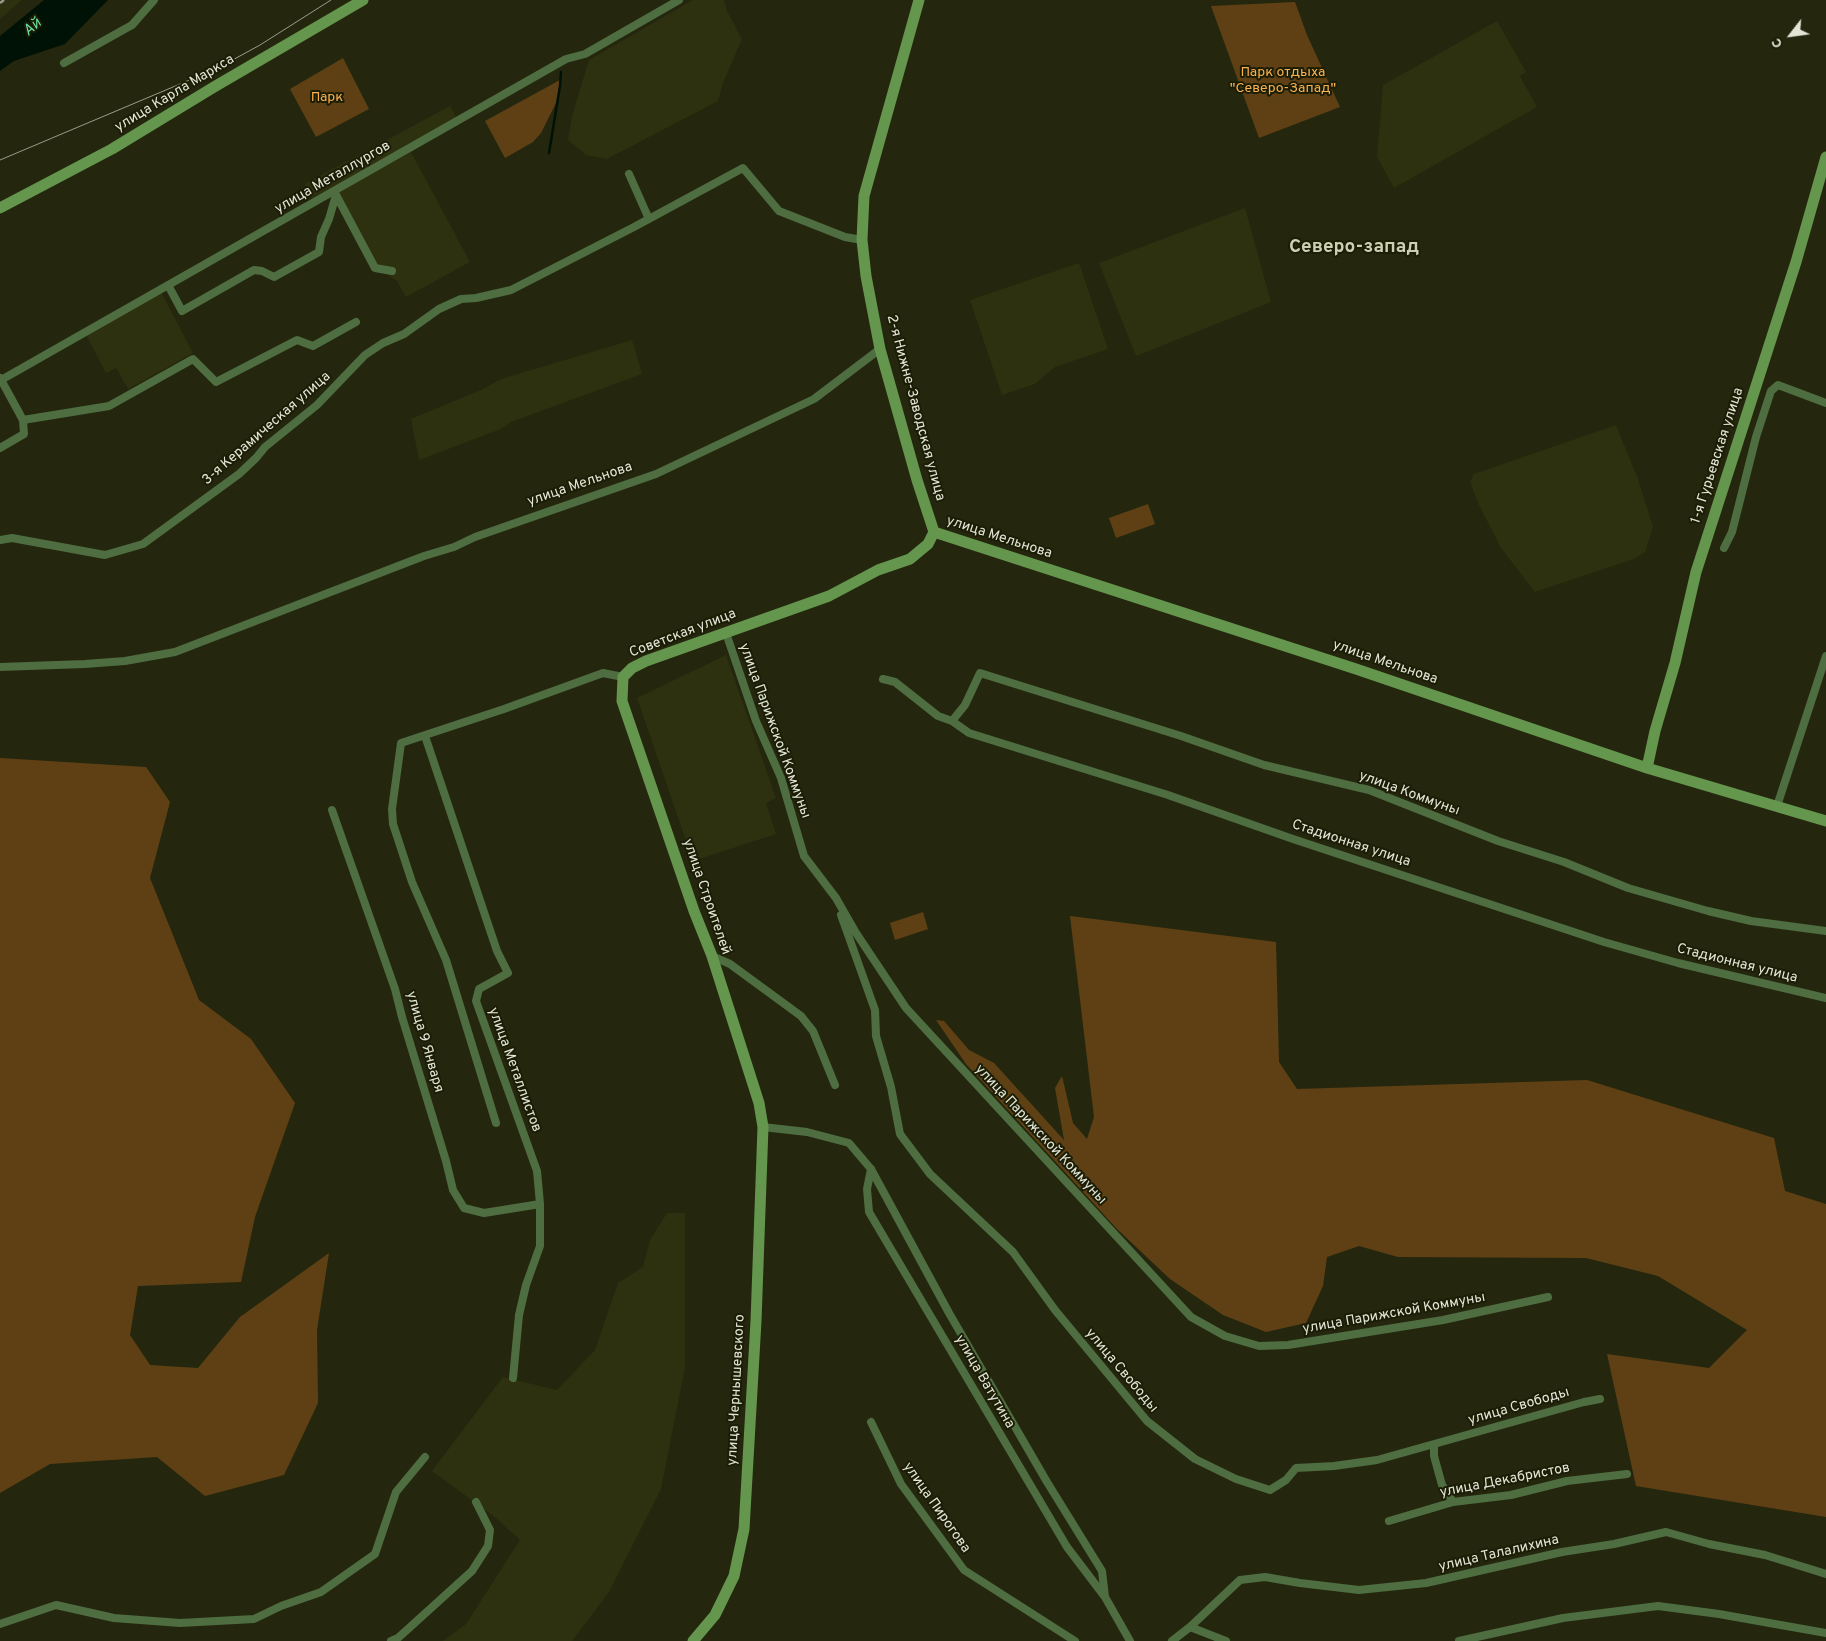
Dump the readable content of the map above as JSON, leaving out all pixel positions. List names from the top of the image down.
{
  "streets": {
    "main road": [
      "улица Карла Маркса",
      "2-я Нижне-Заводская улица",
      "1-я Гурьевская улица",
      "улица Мельнова",
      "Советская улица",
      "улица Строителей",
      "улица Чернышевского"
    ],
    "street": [
      "улица Металлургов",
      "3-я Керамическая улица",
      "улица Парижской Коммуны",
      "улица Коммуны",
      "Стадионная улица",
      "улица 9 Января",
      "улица Металлистов",
      "улица Свободы",
      "улица Ватутина",
      "улица Декабристов",
      "улица Пирогова",
      "улица Талалихина"
    ]
  },
  "crossings": [
    ["2-я Нижне-Заводская улица", "3-я Керамическая улица"],
    ["2-я Нижне-Заводская улица", "улица Мельнова"],
    ["2-я Нижне-Заводская улица", "Советская улица"],
    ["1-я Гурьевская улица", "улица Мельнова"],
    ["улица Мельнова", "Советская улица"],
    ["Советская улица", "улица Парижской Коммуны"],
    ["Советская улица", "улица Строителей"],
    ["Советская улица", "улица Металлистов"],
    ["улица Парижской Коммуны", "улица Свободы"],
    ["улица Коммуны", "Стадионная улица"],
    ["улица Строителей", "улица Ватутина"],
    ["улица Строителей", "улица Чернышевского"],
    ["улица 9 Января", "улица Металлистов"],
    ["улица Ватутина", "улица Чернышевского"]
  ],
  "districts": ["Северо-запад"],
  "water": ["Ай"],
  "parks": ["Парк отдыха \"Северо-Запад\"", "Парк"],
  "north": "bottom left"
}
